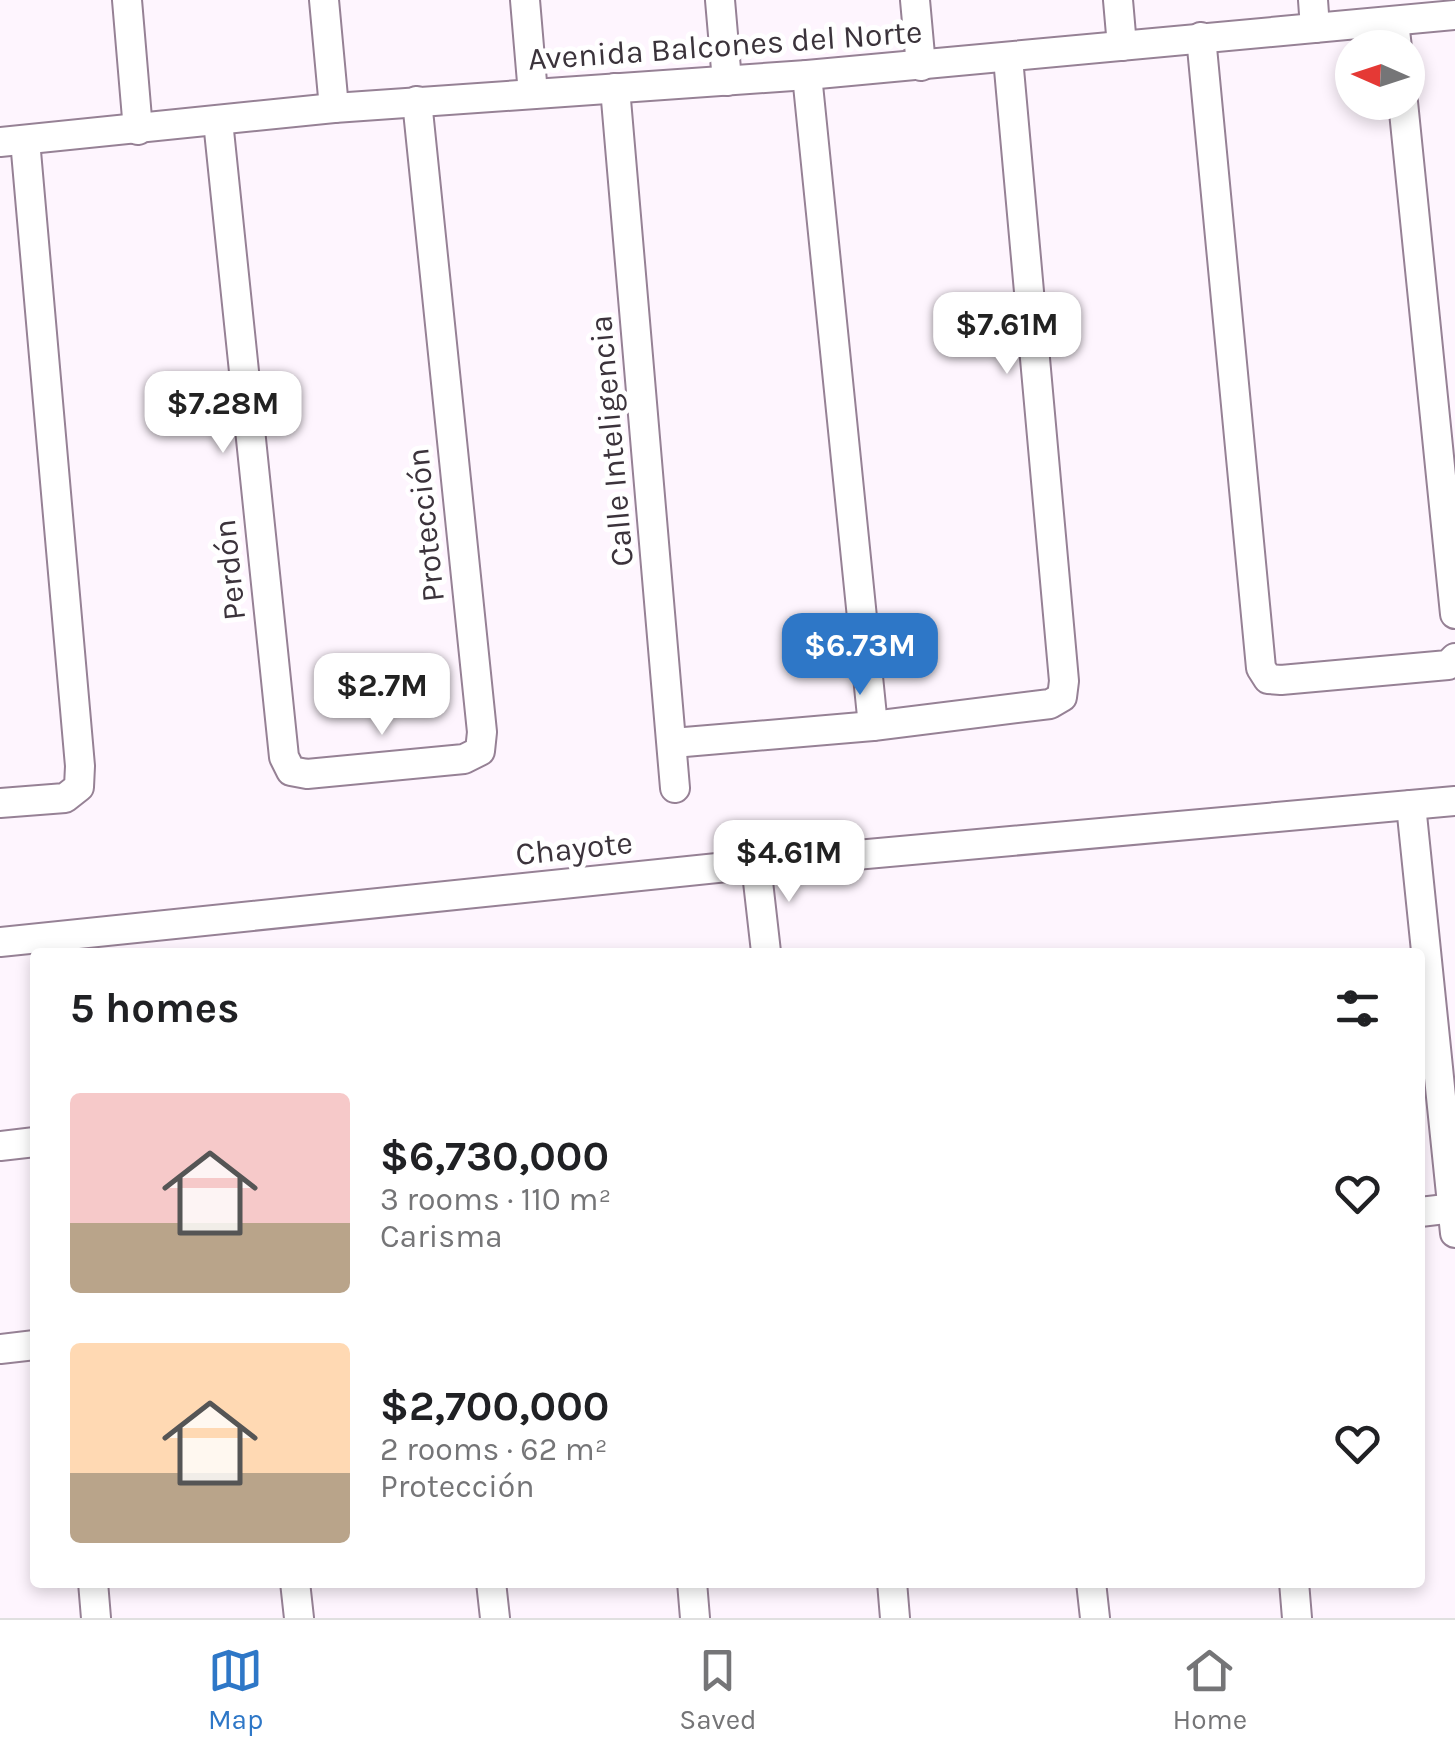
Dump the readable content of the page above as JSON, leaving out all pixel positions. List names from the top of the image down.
{
  "streets": {
    "street": [
      "Avenida Balcones del Norte",
      "Calle Inteligencia",
      "Protección",
      "Perdón",
      "Chayote"
    ]
  },
  "crossings": [
    ["Avenida Balcones del Norte", "Calle Inteligencia"],
    ["Avenida Balcones del Norte", "Protección"],
    ["Avenida Balcones del Norte", "Perdón"],
    ["Protección", "Perdón"]
  ],
  "north": "left",
  "page": {
    "price": [
      "$7.61M",
      "$7.28M",
      "$6.73M",
      "$2.7M",
      "$4.61M"
    ],
    "heading": "5 homes",
    "list": [
      {
        "name": "$6,730,000",
        "note": "3 rooms · 110 m² · Carisma"
      },
      {
        "name": "$2,700,000",
        "note": "2 rooms · 62 m² · Protección"
      }
    ],
    "tabs": ["Map", "Saved", "Home"]
  }
}
